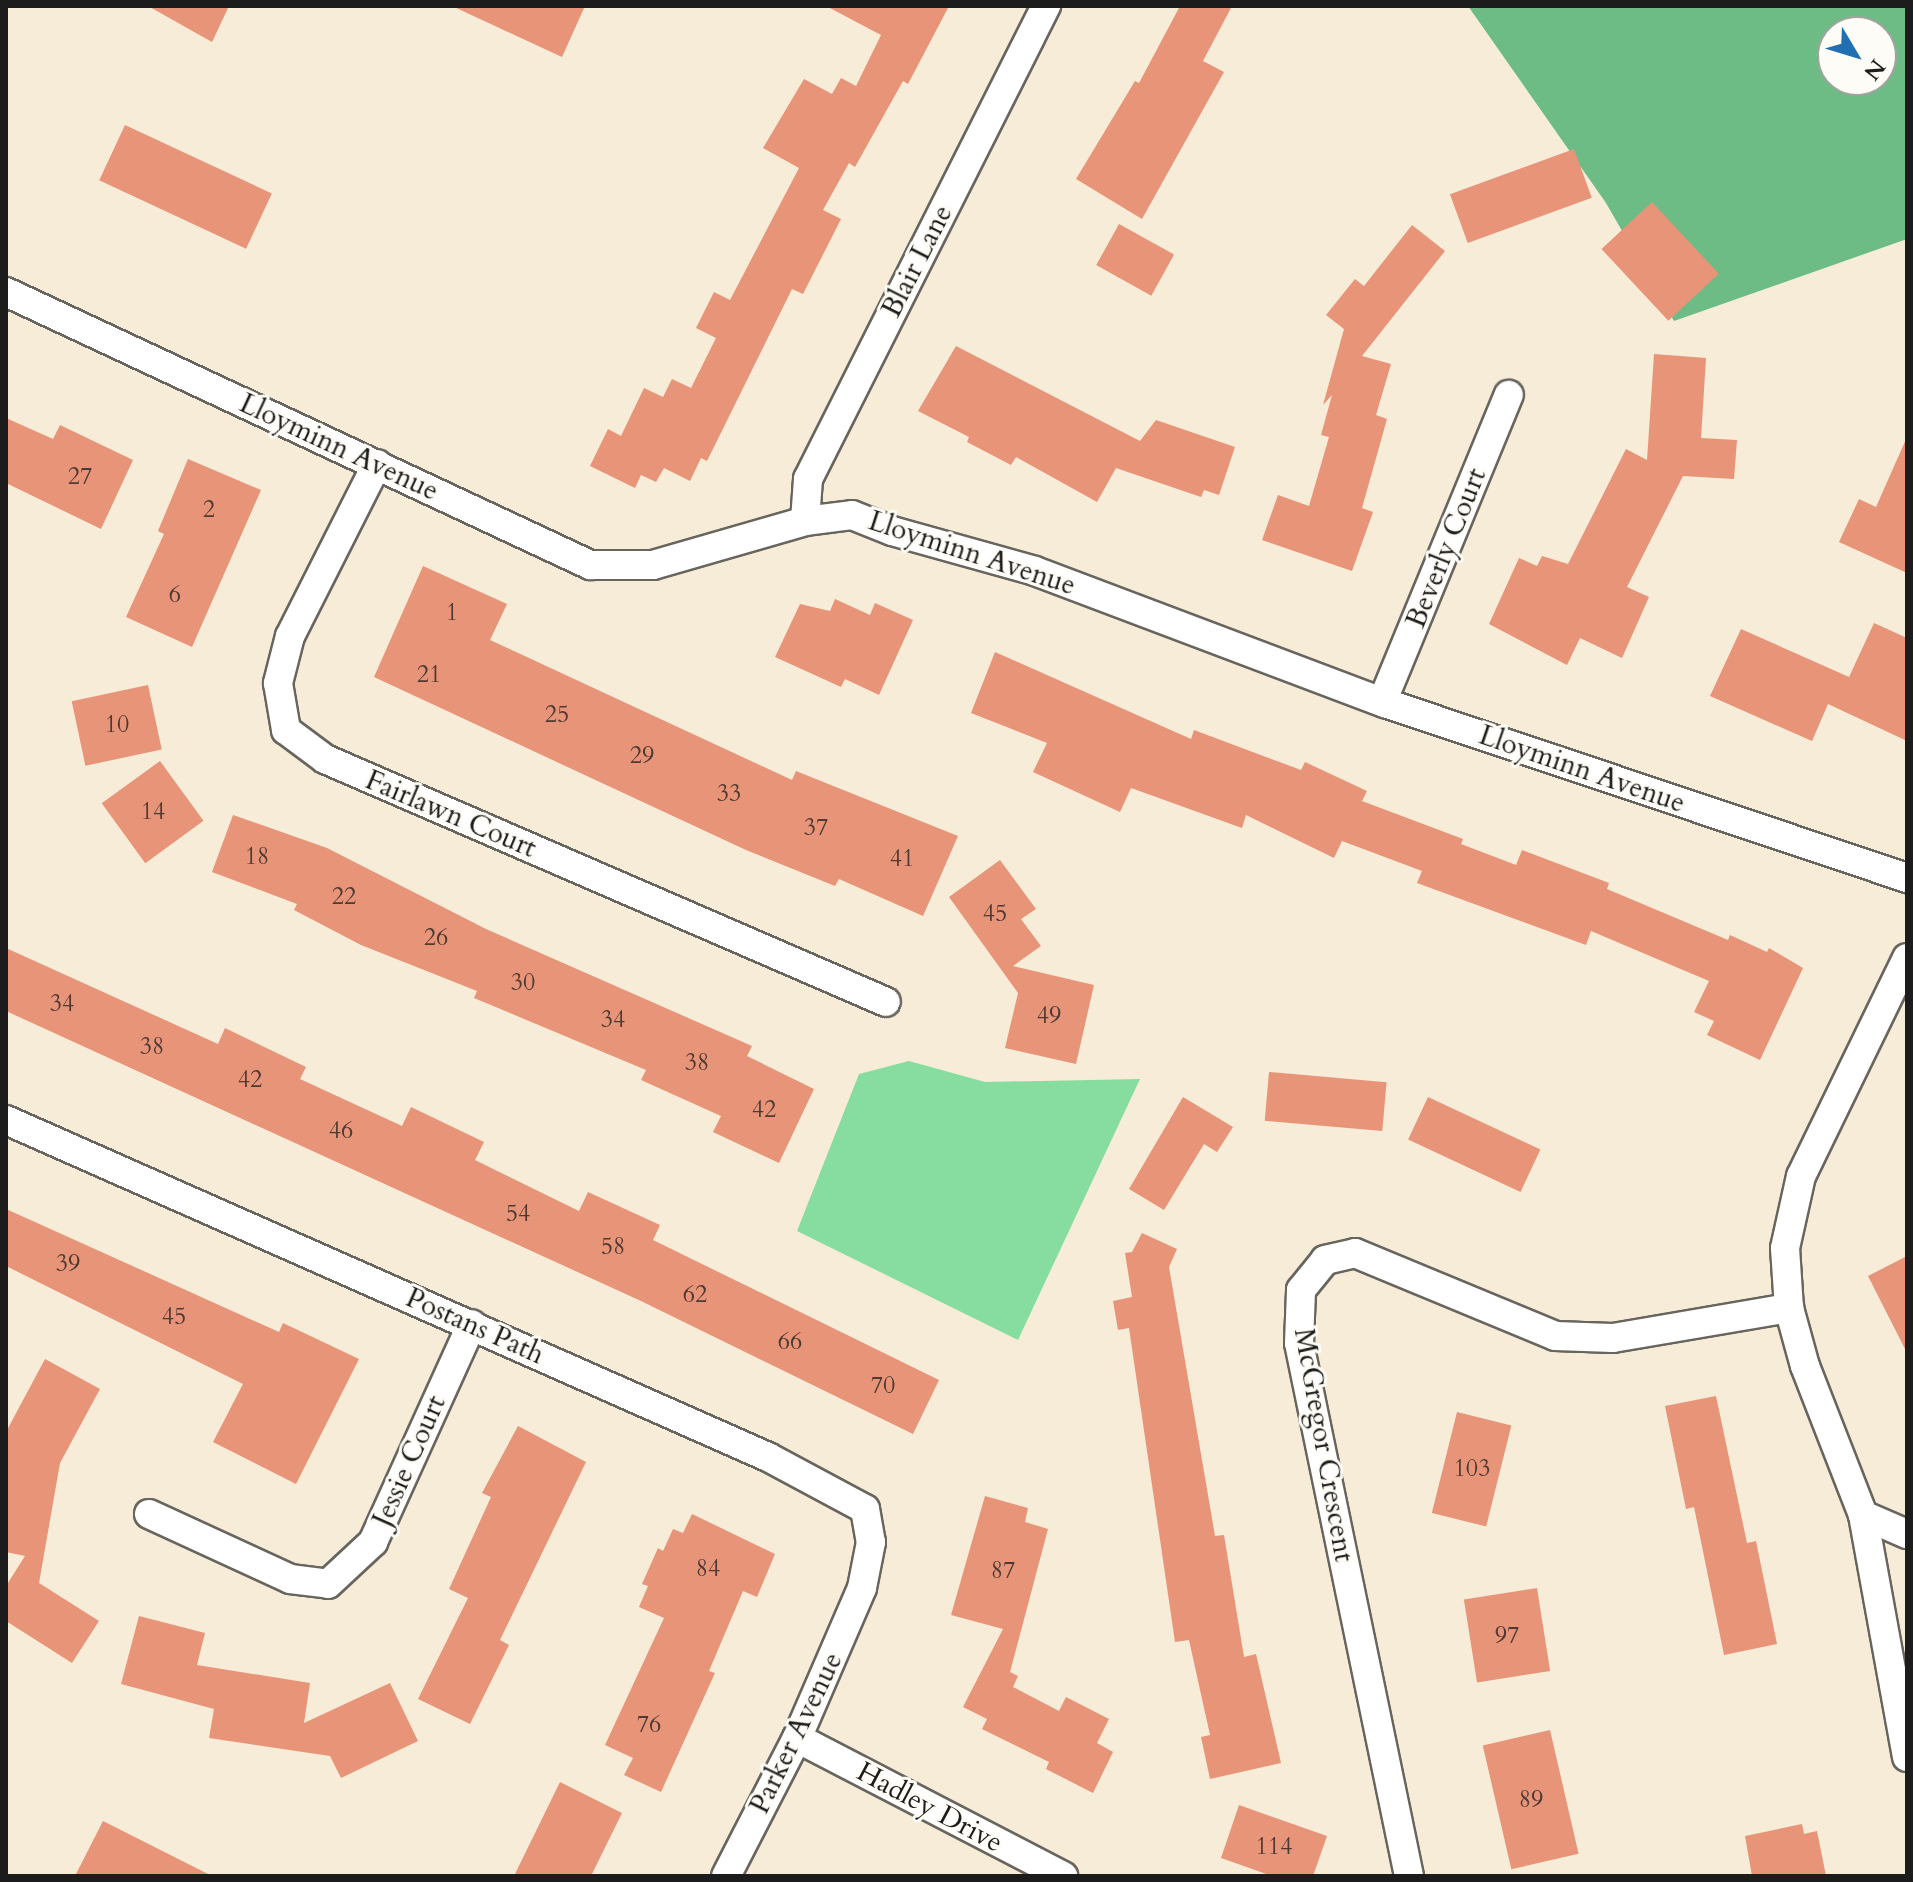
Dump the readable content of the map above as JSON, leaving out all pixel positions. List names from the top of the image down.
{
  "streets": {
    "street": [
      "Blair Lane",
      "Lloyminn Avenue",
      "Beverly Court",
      "Fairlawn Court",
      "Postans Path",
      "McGregor Crescent",
      "Jessie Court",
      "Parker Avenue",
      "Hadley Drive"
    ]
  },
  "crossings": [
    ["Blair Lane", "Lloyminn Avenue"],
    ["Lloyminn Avenue", "Beverly Court"],
    ["Lloyminn Avenue", "Fairlawn Court"],
    ["Postans Path", "Jessie Court"],
    ["Postans Path", "Parker Avenue"],
    ["Parker Avenue", "Hadley Drive"]
  ],
  "house_numbers": [
    "27",
    "2",
    "6",
    "1",
    "21",
    "25",
    "10",
    "29",
    "33",
    "14",
    "37",
    "18",
    "41",
    "22",
    "45",
    "26",
    "30",
    "34",
    "49",
    "34",
    "38",
    "38",
    "42",
    "42",
    "46",
    "54",
    "58",
    "39",
    "62",
    "45",
    "66",
    "70",
    "103",
    "84",
    "87",
    "97",
    "76",
    "89",
    "114"
  ],
  "north": "bottom right"
}
